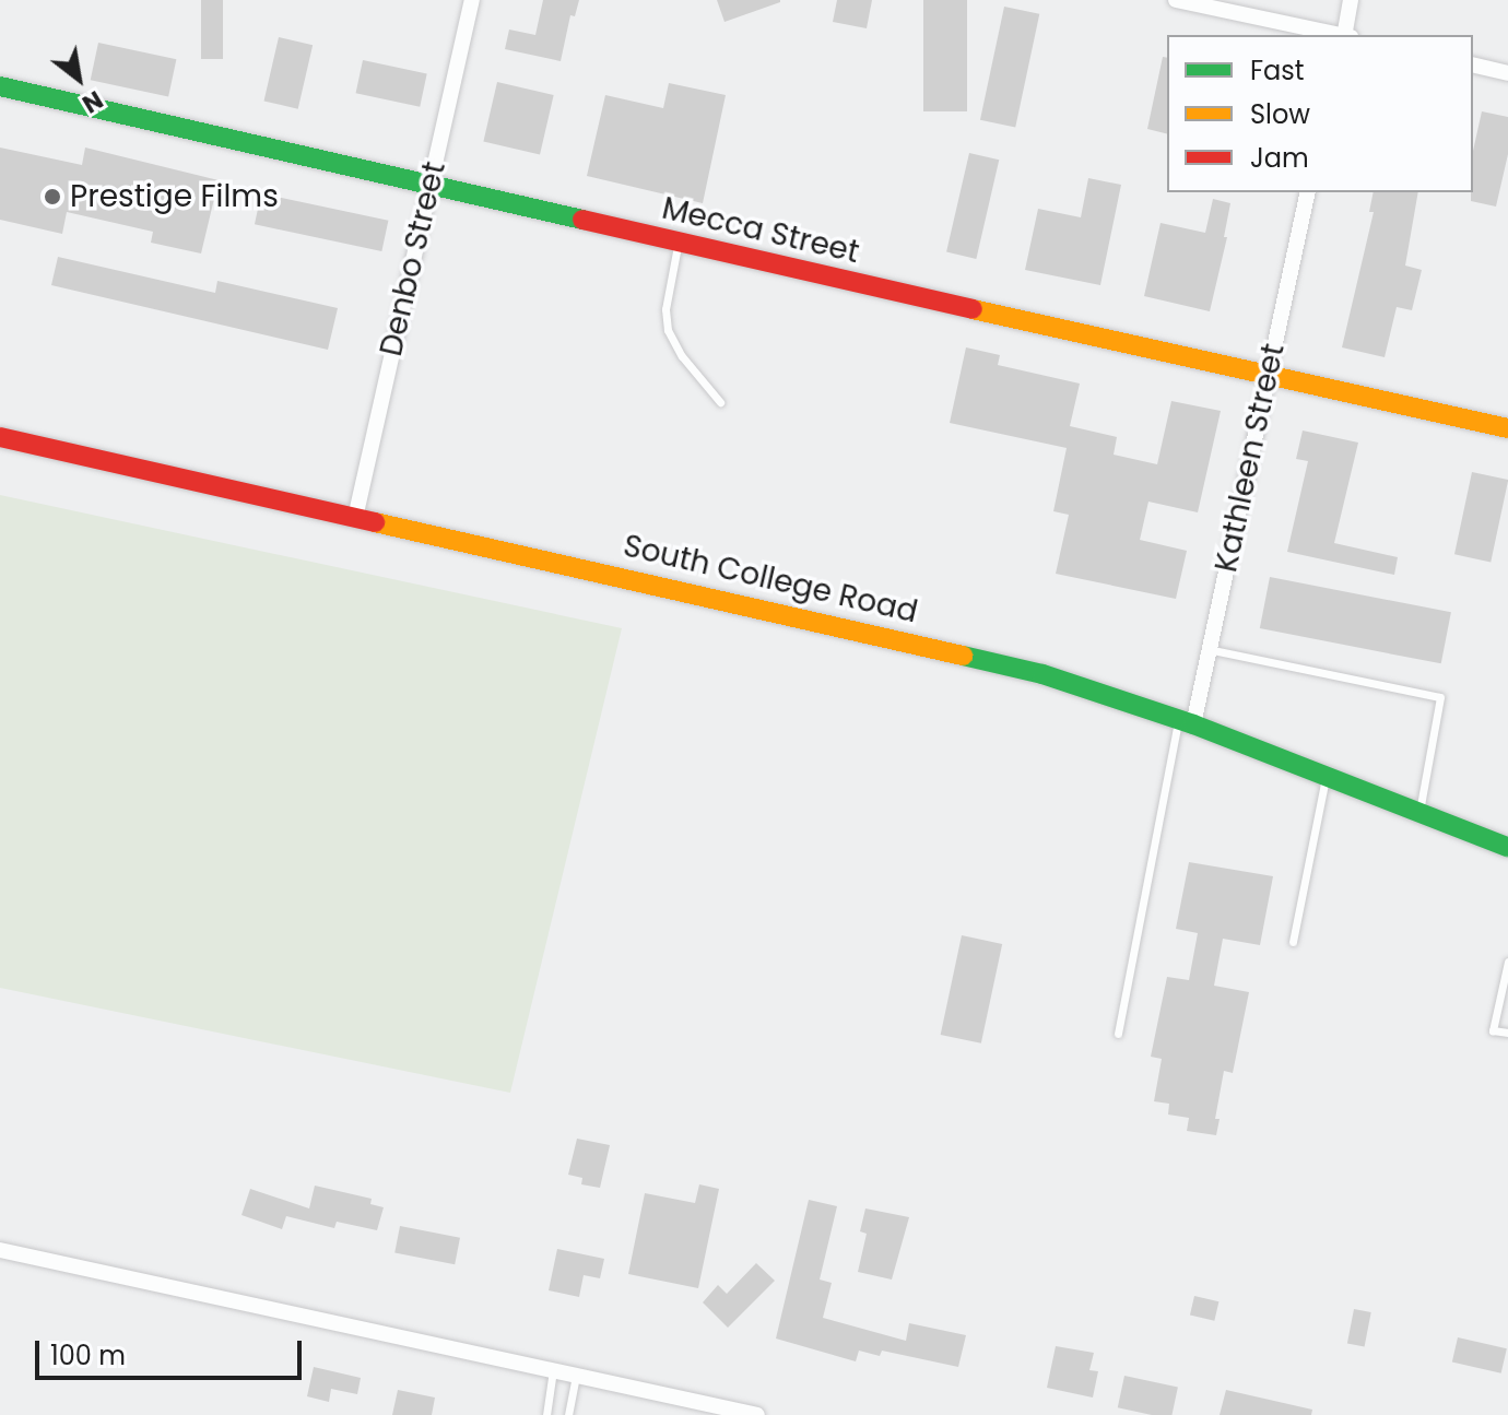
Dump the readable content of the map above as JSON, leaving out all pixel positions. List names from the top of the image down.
{
  "streets": {
    "street": [
      "Mecca Street",
      "Denbo Street",
      "Kathleen Street",
      "South College Road"
    ]
  },
  "crossings": [
    ["Mecca Street", "Denbo Street"],
    ["Mecca Street", "Kathleen Street"],
    ["Denbo Street", "South College Road"],
    ["Kathleen Street", "South College Road"]
  ],
  "places": ["Prestige Films"],
  "legend": ["Fast", "Slow", "Jam"],
  "scale_bar": "100 m",
  "north": "bottom right"
}
